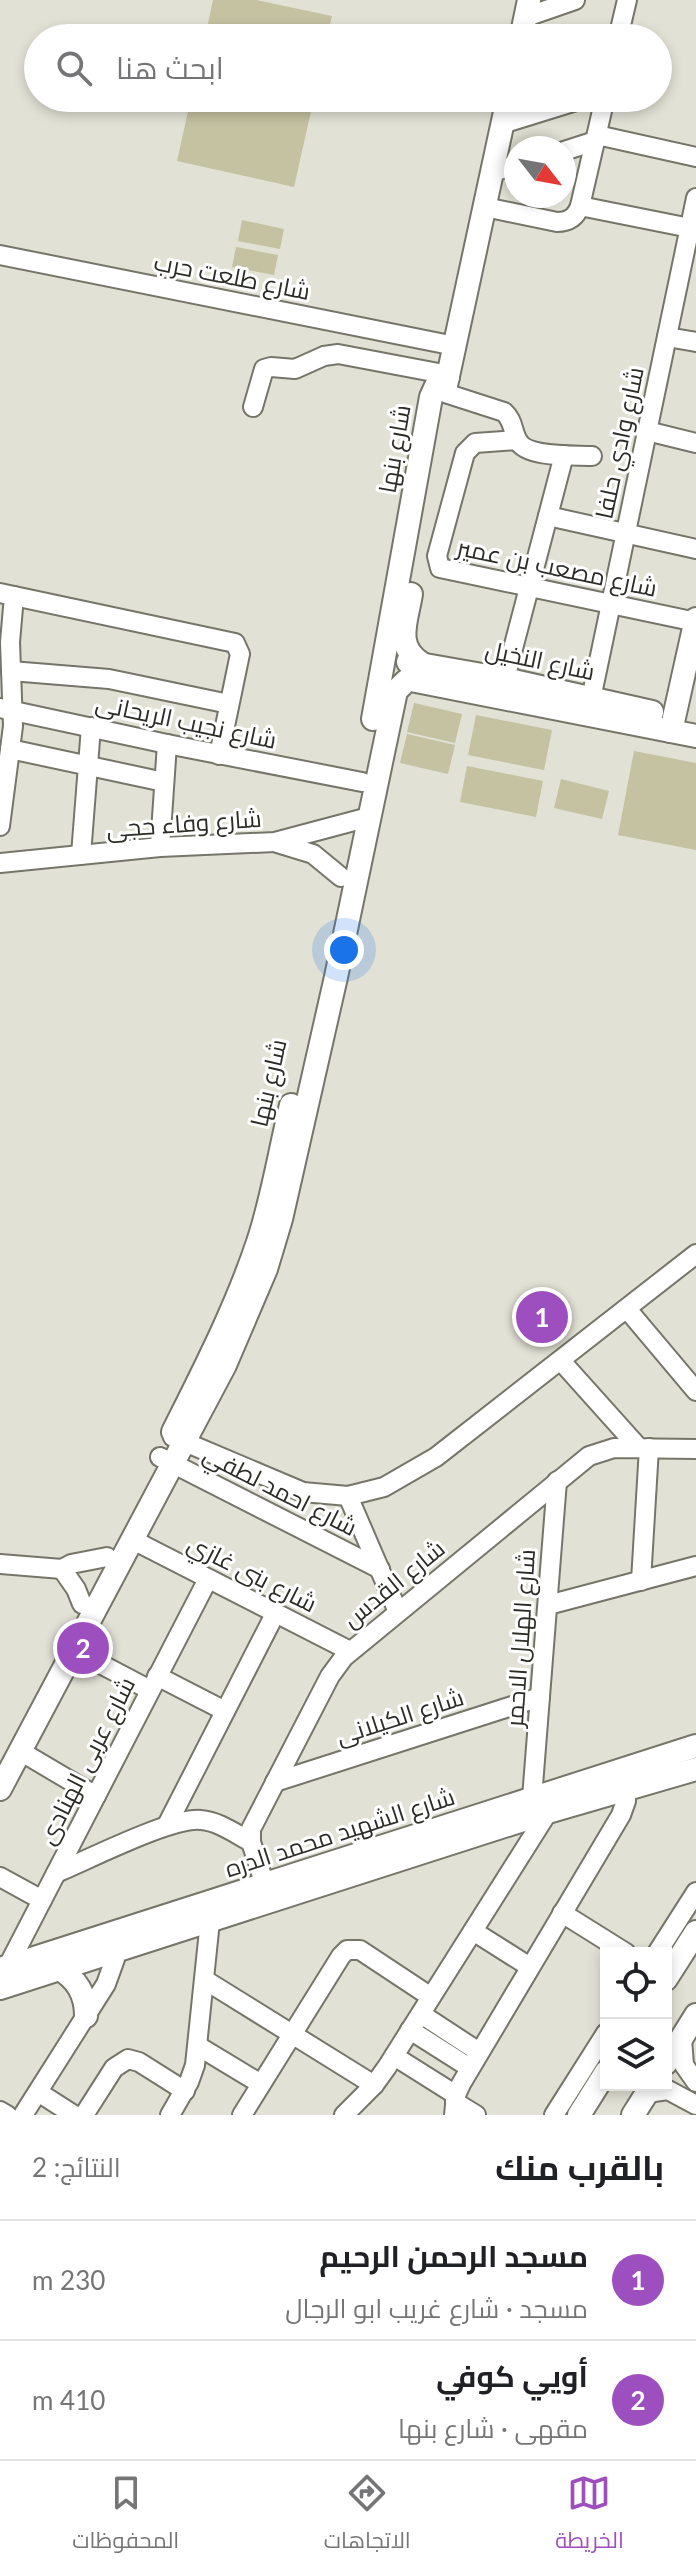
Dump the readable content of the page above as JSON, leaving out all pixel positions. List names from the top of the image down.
{
  "streets": {
    "main road": ["شارع بنها", "شارع النخيل", "شارع الشهيد محمد الدره"],
    "street": [
      "شارع طلعت حرب",
      "شارع وادي حلفا",
      "شارع مصعب بن عمير",
      "شارع نجيب الريحانى",
      "شارع وفاء حجى",
      "شارع احمد لطفي",
      "شارع بنى غازي",
      "شارع القدس",
      "شارع الهلال الاحمر",
      "شارع الكيلانى",
      "شارع عربى الهنادى"
    ]
  },
  "crossings": [
    ["شارع طلعت حرب", "شارع بنها"],
    ["شارع وادي حلفا", "شارع مصعب بن عمير"],
    ["شارع وادي حلفا", "شارع النخيل"],
    ["شارع بنها", "شارع النخيل"],
    ["شارع بنها", "شارع نجيب الريحانى"],
    ["شارع بنها", "شارع وفاء حجى"],
    ["شارع بنها", "شارع احمد لطفي"],
    ["شارع بنها", "شارع بنى غازي"],
    ["شارع بنى غازي", "شارع القدس"],
    ["شارع بنى غازي", "شارع عربى الهنادى"],
    ["شارع القدس", "شارع الهلال الاحمر"],
    ["شارع القدس", "شارع الكيلانى"],
    ["شارع الهلال الاحمر", "شارع الكيلانى"],
    ["شارع الهلال الاحمر", "شارع الشهيد محمد الدره"],
    ["شارع عربى الهنادى", "شارع الشهيد محمد الدره"]
  ],
  "north": "bottom right",
  "page": {
    "search": "ابحث هنا",
    "pins": ["1", "2"],
    "heading": ["بالقرب منك", "النتائج: 2"],
    "list": [
      {
        "mark": "1",
        "name": "مسجد الرحمن الرحيم",
        "note": "مسجد · شارع غريب ابو الرجال",
        "value": "230 m"
      },
      {
        "mark": "2",
        "name": "أويي كوفي",
        "note": "مقهى · شارع بنها",
        "value": "410 m"
      }
    ],
    "nav": ["الخريطة", "الاتجاهات", "المحفوظات"]
  }
}
